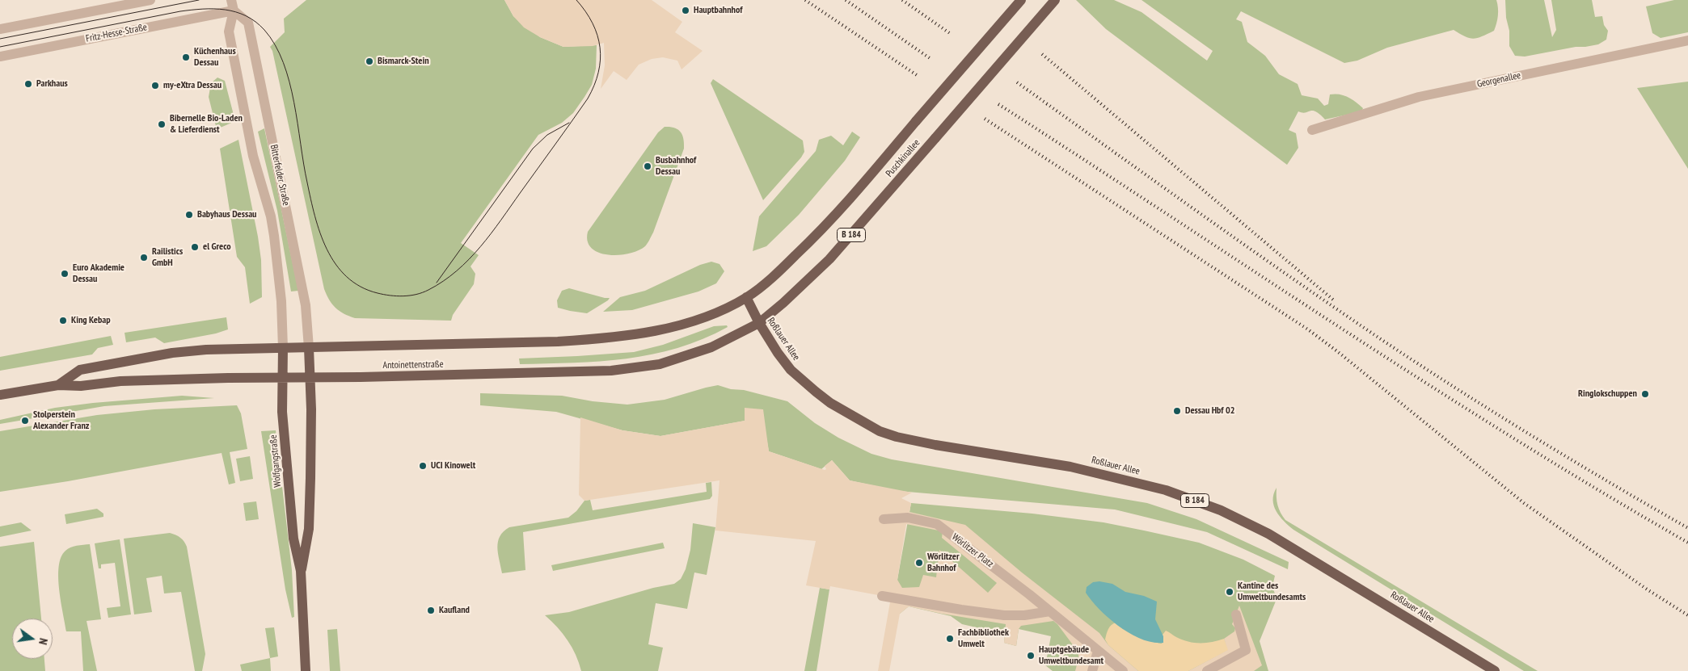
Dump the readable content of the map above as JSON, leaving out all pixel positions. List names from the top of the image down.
{
  "streets": {
    "main road": [
      "Puschkinallee",
      "B 184",
      "Roßlauer Allee",
      "Antoinettenstraße",
      "Wolfgangstraße"
    ],
    "street": [
      "Fritz-Hesse-Straße",
      "Georgenallee",
      "Bitterfelder Straße",
      "Wörlitzer Platz"
    ]
  },
  "crossings": [
    ["Fritz-Hesse-Straße", "Bitterfelder Straße"],
    ["Puschkinallee", "Roßlauer Allee"],
    ["Puschkinallee", "Antoinettenstraße"],
    ["Bitterfelder Straße", "Antoinettenstraße"],
    ["Bitterfelder Straße", "Wolfgangstraße"],
    ["Roßlauer Allee", "Antoinettenstraße"],
    ["Antoinettenstraße", "Wolfgangstraße"]
  ],
  "places": [
    "Hauptbahnhof",
    "Küchenhaus Dessau",
    "Bismarck-Stein",
    "Parkhaus",
    "my-eXtra Dessau",
    "Bibernelle Bio-Laden & Lieferdienst",
    "Busbahnhof Dessau",
    "Babyhaus Dessau",
    "el Greco",
    "Railistics GmbH",
    "Euro Akademie Dessau",
    "King Kebap",
    "Ringlokschuppen",
    "Dessau Hbf 02",
    "Stolperstein Alexander Franz",
    "UCI Kinowelt",
    "Wörlitzer Bahnhof",
    "Kantine des Umweltbundesamts",
    "Kaufland",
    "Fachbibliothek Umwelt",
    "Hauptgebäude Umweltbundesamt"
  ],
  "north": "right"
}
